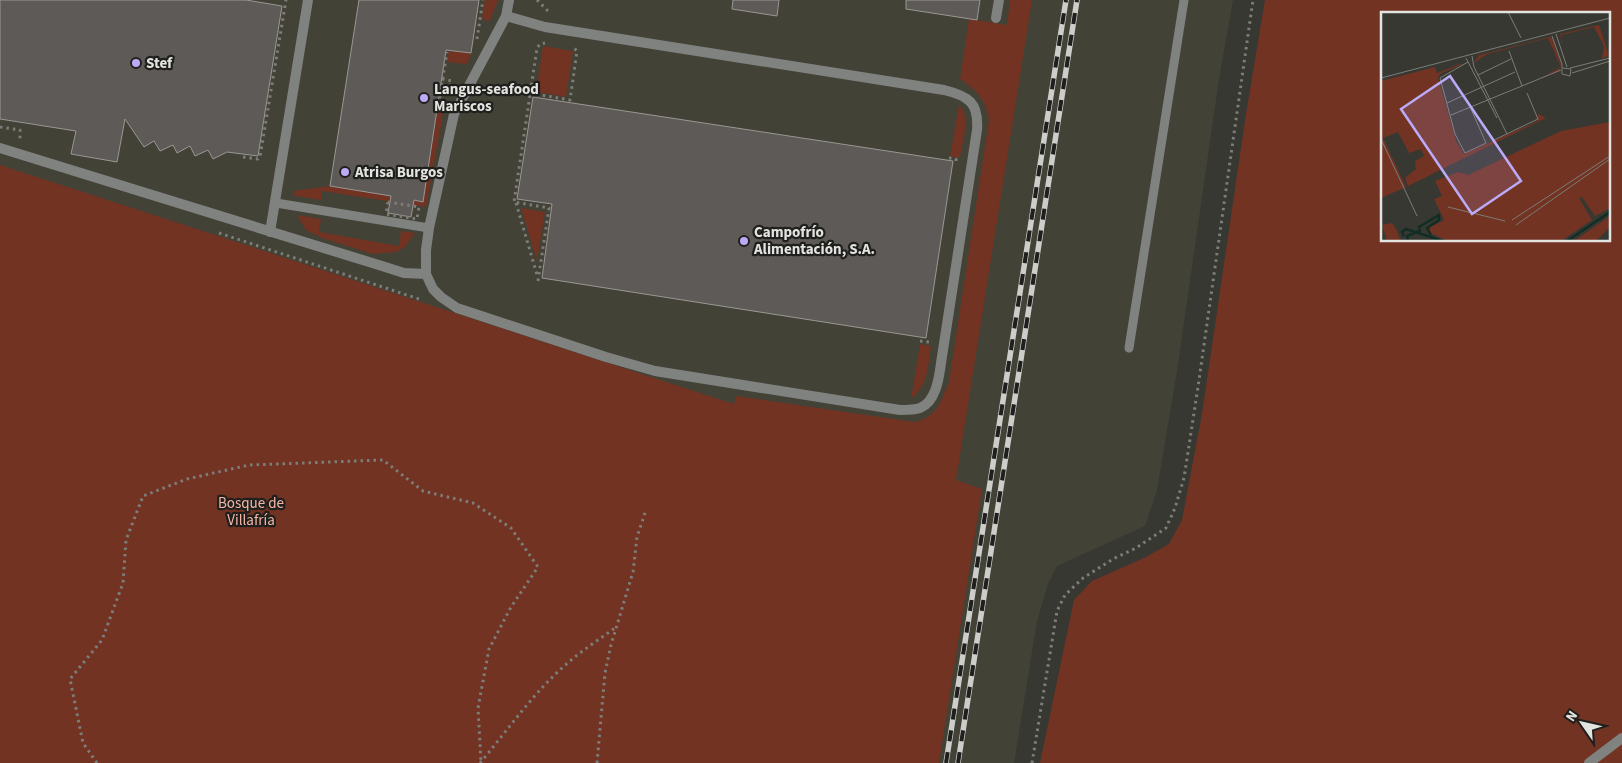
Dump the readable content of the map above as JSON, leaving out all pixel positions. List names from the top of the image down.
{
  "parks": ["Bosque de Villafría"],
  "places": [
    "Stef",
    "Langus-seafood Mariscos",
    "Atrisa Burgos",
    "Campofrío Alimentación, S.A."
  ],
  "north": "top left"
}
